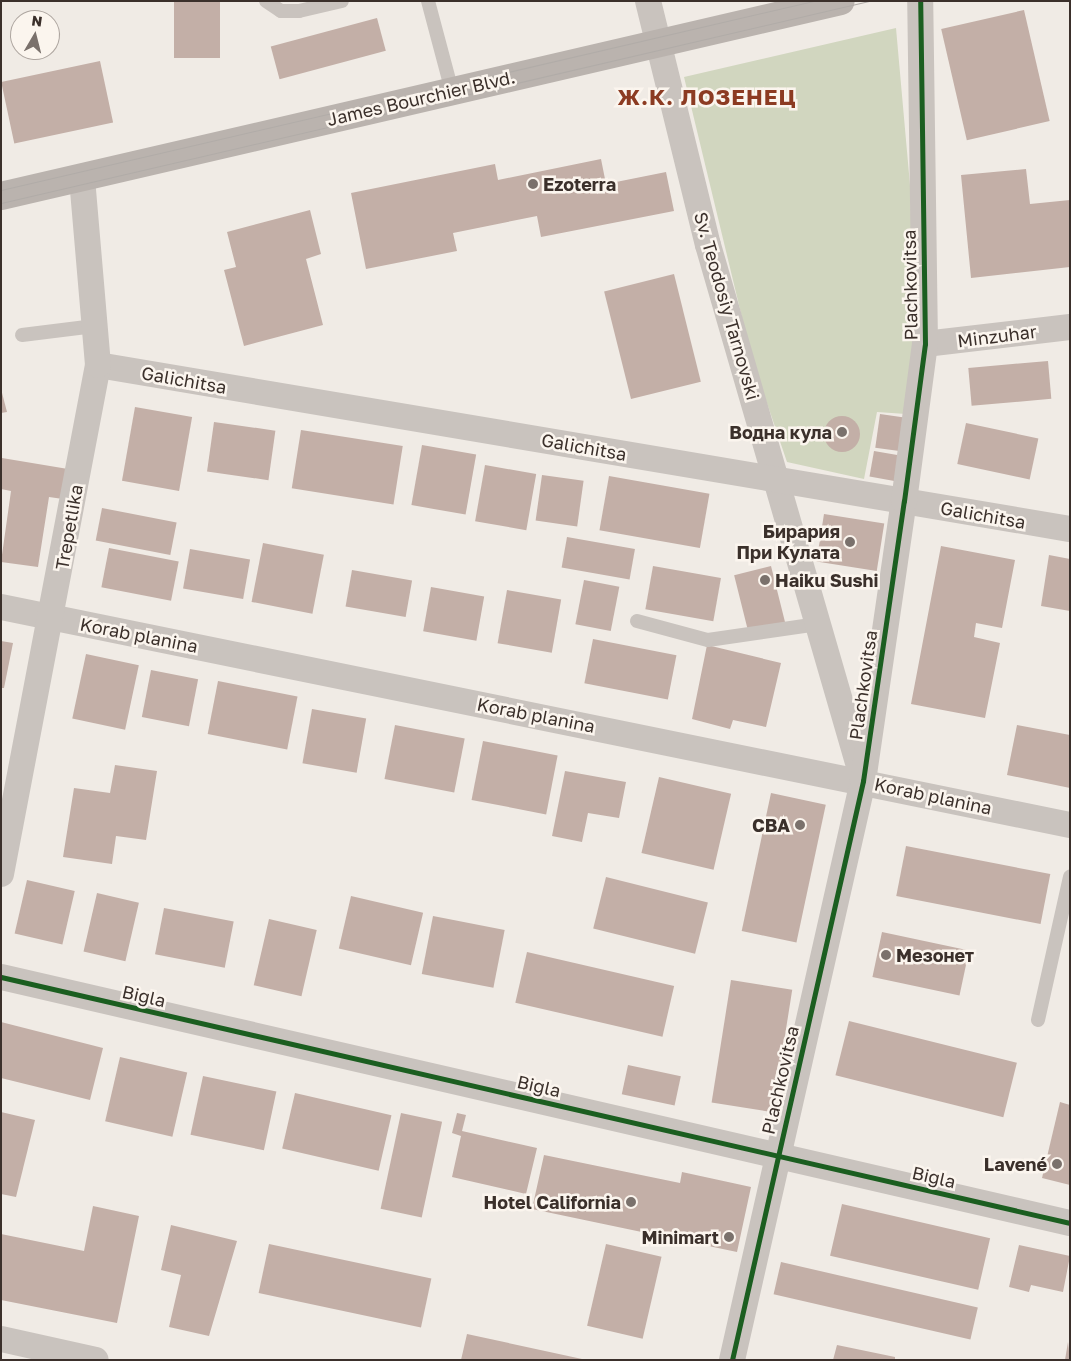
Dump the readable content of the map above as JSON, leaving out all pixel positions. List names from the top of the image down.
{
  "streets": {
    "street": [
      "James Bourchier Blvd.",
      "Plachkovitsa",
      "Sv. Teodosiy Tarnovski",
      "Minzuhar",
      "Galichitsa",
      "Trepetlika",
      "Korab planina",
      "Bigla"
    ]
  },
  "crossings": [
    ["James Bourchier Blvd.", "Sv. Teodosiy Tarnovski"],
    ["James Bourchier Blvd.", "Trepetlika"],
    ["Plachkovitsa", "Sv. Teodosiy Tarnovski"],
    ["Plachkovitsa", "Minzuhar"],
    ["Plachkovitsa", "Galichitsa"],
    ["Plachkovitsa", "Korab planina"],
    ["Plachkovitsa", "Bigla"],
    ["Sv. Teodosiy Tarnovski", "Galichitsa"],
    ["Sv. Teodosiy Tarnovski", "Korab planina"],
    ["Galichitsa", "Trepetlika"],
    ["Trepetlika", "Korab planina"]
  ],
  "districts": ["Ж.К. ЛОЗЕНЕЦ"],
  "places": [
    "Ezoterra",
    "Водна кула",
    "Бирария При Кулата",
    "Haiku Sushi",
    "CBA",
    "Мезонет",
    "Lavené",
    "Hotel California",
    "Minimart"
  ],
  "north": "top"
}
